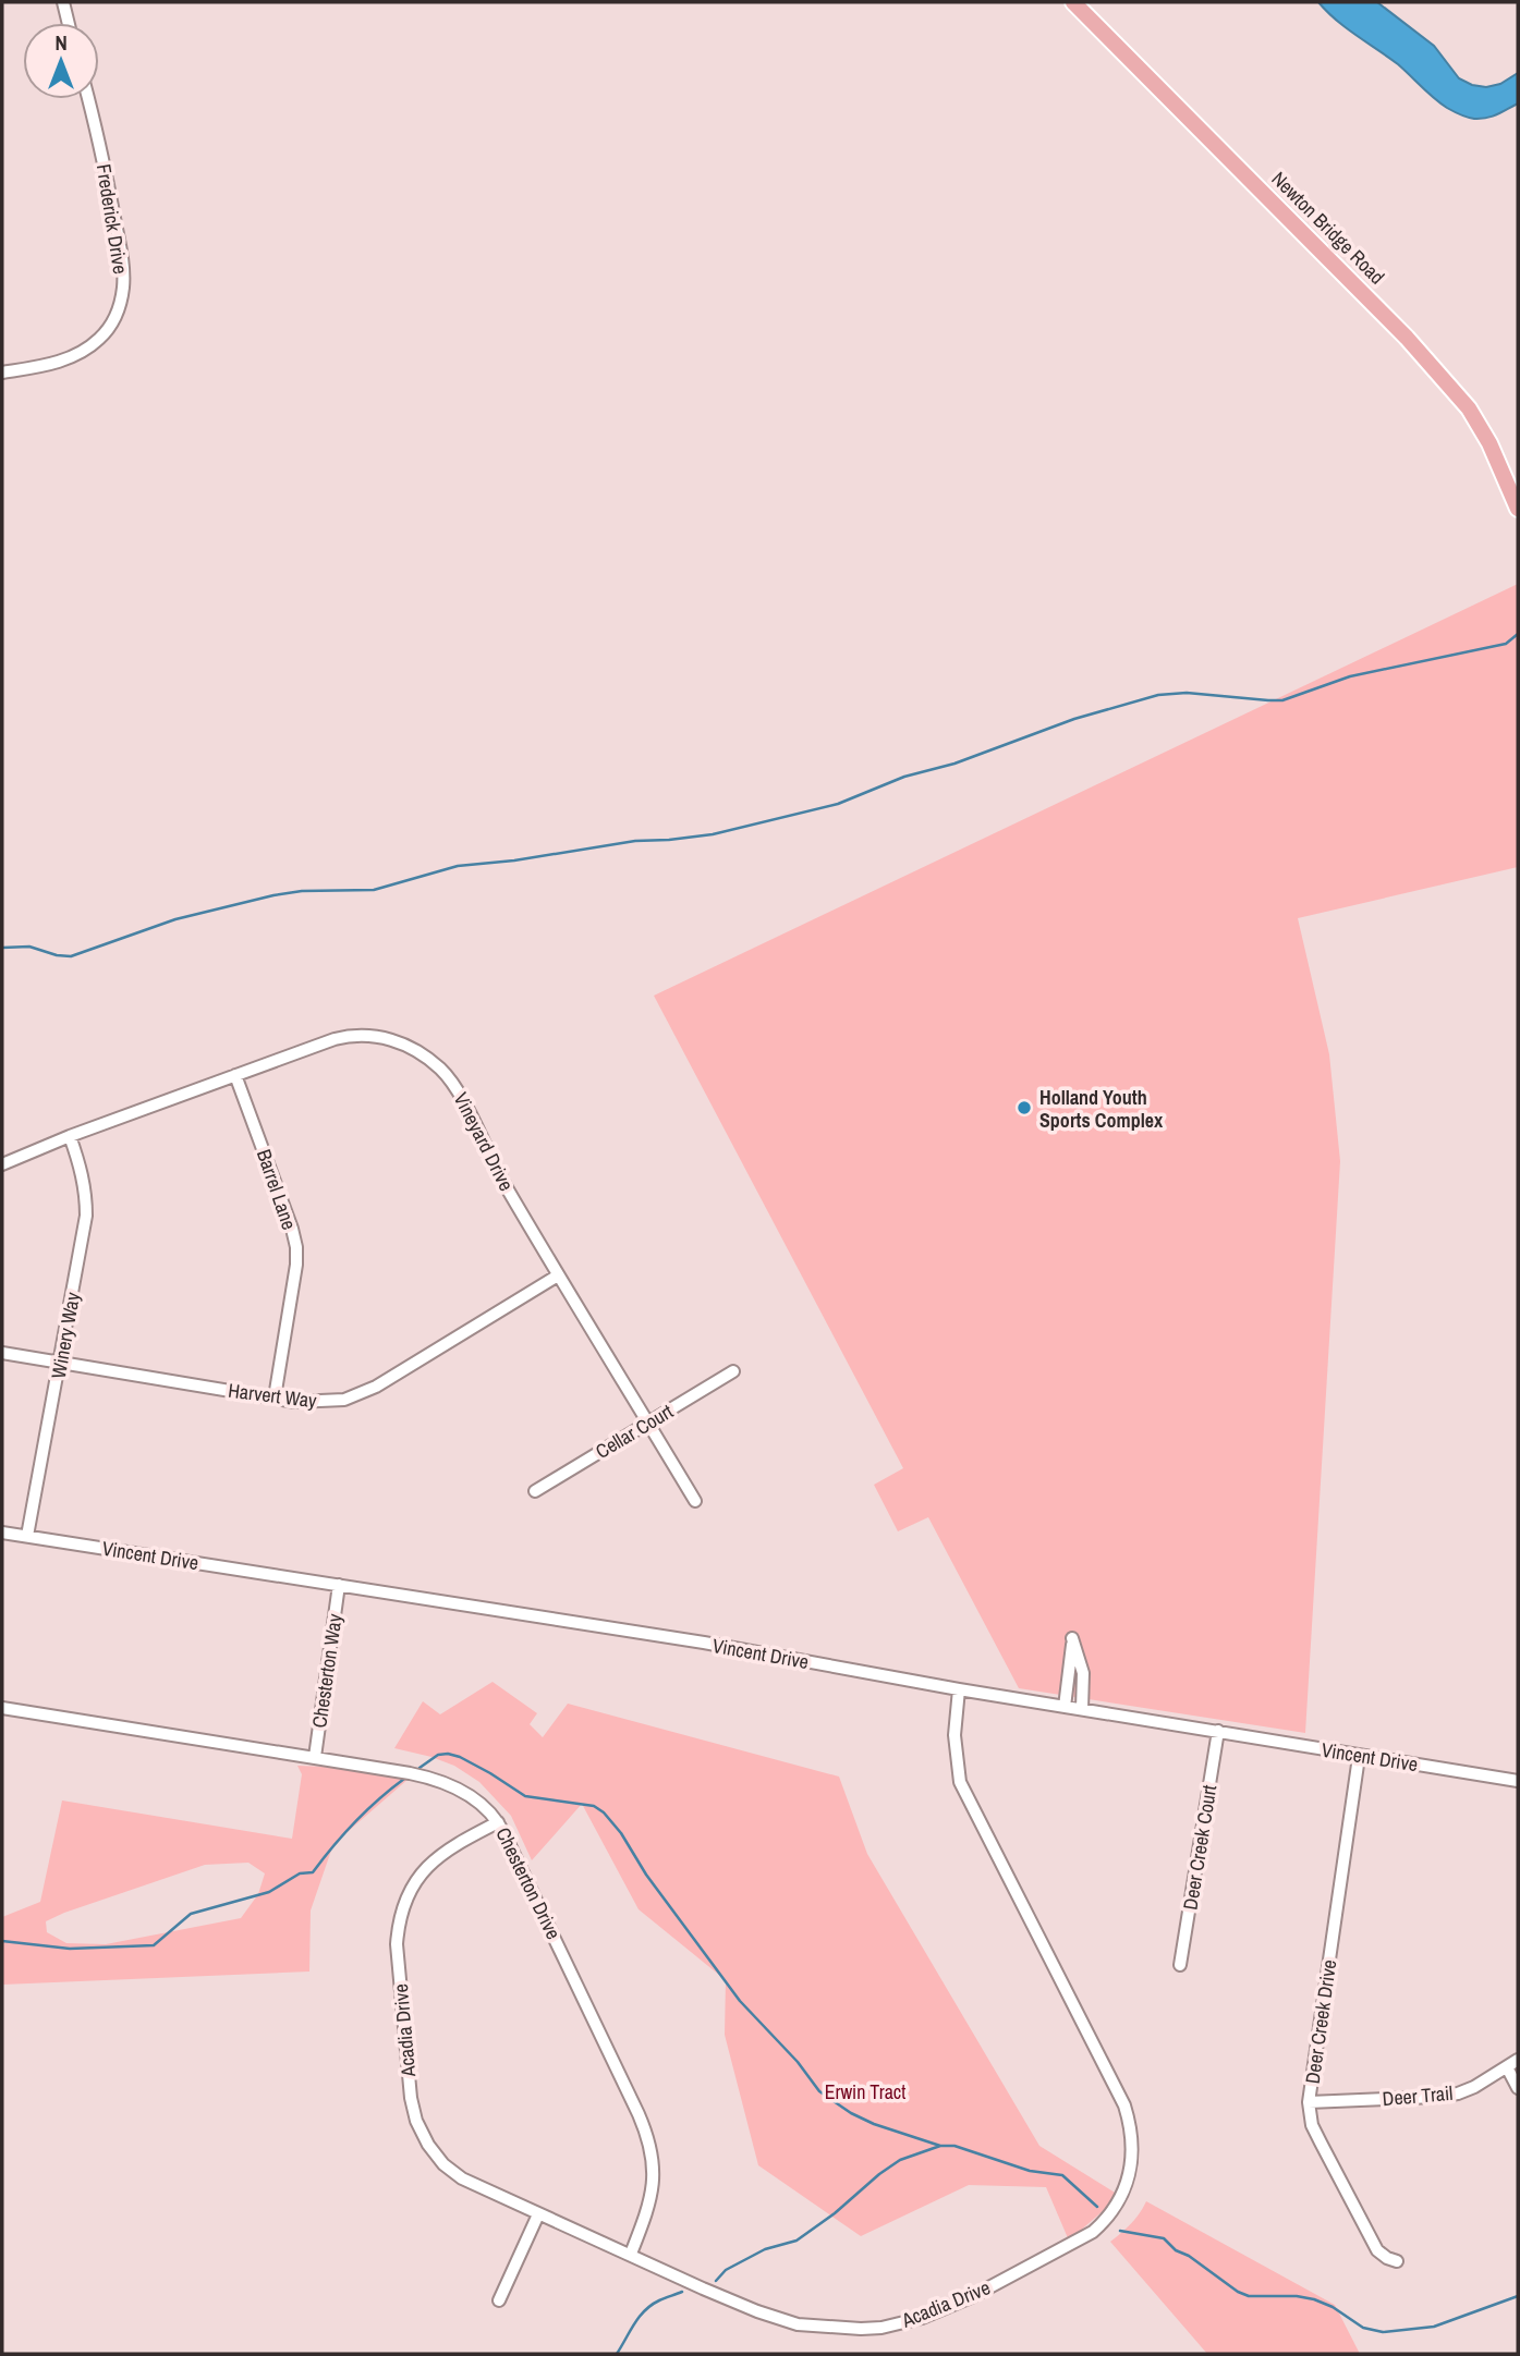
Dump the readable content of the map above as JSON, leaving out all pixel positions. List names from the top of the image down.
{
  "streets": {
    "main road": ["Newton Bridge Road"],
    "street": [
      "Frederick Drive",
      "Vineyard Drive",
      "Barrel Lane",
      "Winery Way",
      "Harvert Way",
      "Cellar Court",
      "Vincent Drive",
      "Chesterton Way",
      "Deer Creek Court",
      "Chesterton Drive",
      "Deer Creek Drive",
      "Acadia Drive",
      "Deer Trail"
    ]
  },
  "crossings": [
    ["Vineyard Drive", "Barrel Lane"],
    ["Vineyard Drive", "Winery Way"],
    ["Vineyard Drive", "Harvert Way"],
    ["Vineyard Drive", "Cellar Court"],
    ["Barrel Lane", "Harvert Way"],
    ["Winery Way", "Harvert Way"],
    ["Winery Way", "Vincent Drive"],
    ["Vincent Drive", "Chesterton Way"],
    ["Vincent Drive", "Deer Creek Court"],
    ["Vincent Drive", "Deer Creek Drive"],
    ["Vincent Drive", "Acadia Drive"],
    ["Chesterton Way", "Chesterton Drive"],
    ["Chesterton Drive", "Acadia Drive"],
    ["Deer Creek Drive", "Deer Trail"]
  ],
  "parks": ["Erwin Tract"],
  "places": ["Holland Youth Sports Complex"],
  "north": "top"
}
